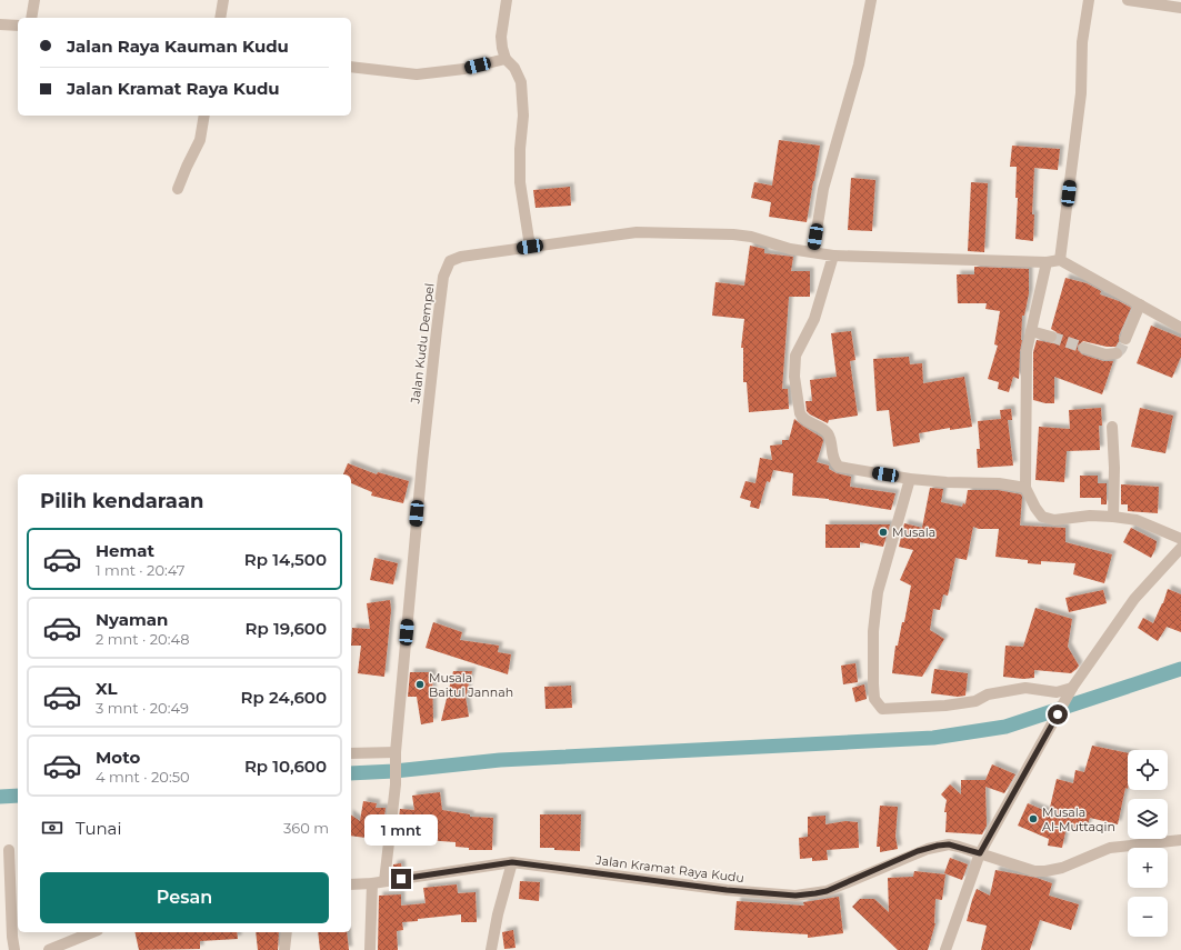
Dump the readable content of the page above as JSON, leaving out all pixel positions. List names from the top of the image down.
{
  "streets": {
    "street": ["Jalan Kudu Dempel", "Jalan Kramat Raya Kudu"]
  },
  "places": ["Musala", "Musala Baitul Jannah", "Musala Al-Muttaqin"],
  "page": {
    "banner": ["Jalan Raya Kauman Kudu", "Jalan Kramat Raya Kudu"],
    "heading": "Pilih kendaraan",
    "list": [
      {
        "name": "Hemat",
        "note": "1 mnt · 20:47",
        "value": "Rp 14,500"
      },
      {
        "name": "Nyaman",
        "note": "2 mnt · 20:48",
        "value": "Rp 19,600"
      },
      {
        "name": "XL",
        "note": "3 mnt · 20:49",
        "value": "Rp 24,600"
      },
      {
        "name": "Moto",
        "note": "4 mnt · 20:50",
        "value": "Rp 10,600"
      }
    ],
    "map_buttons": ["+", "−"],
    "pay": ["Tunai", "360 m"],
    "bubble": "1 mnt",
    "buttons": "Pesan"
  }
}
